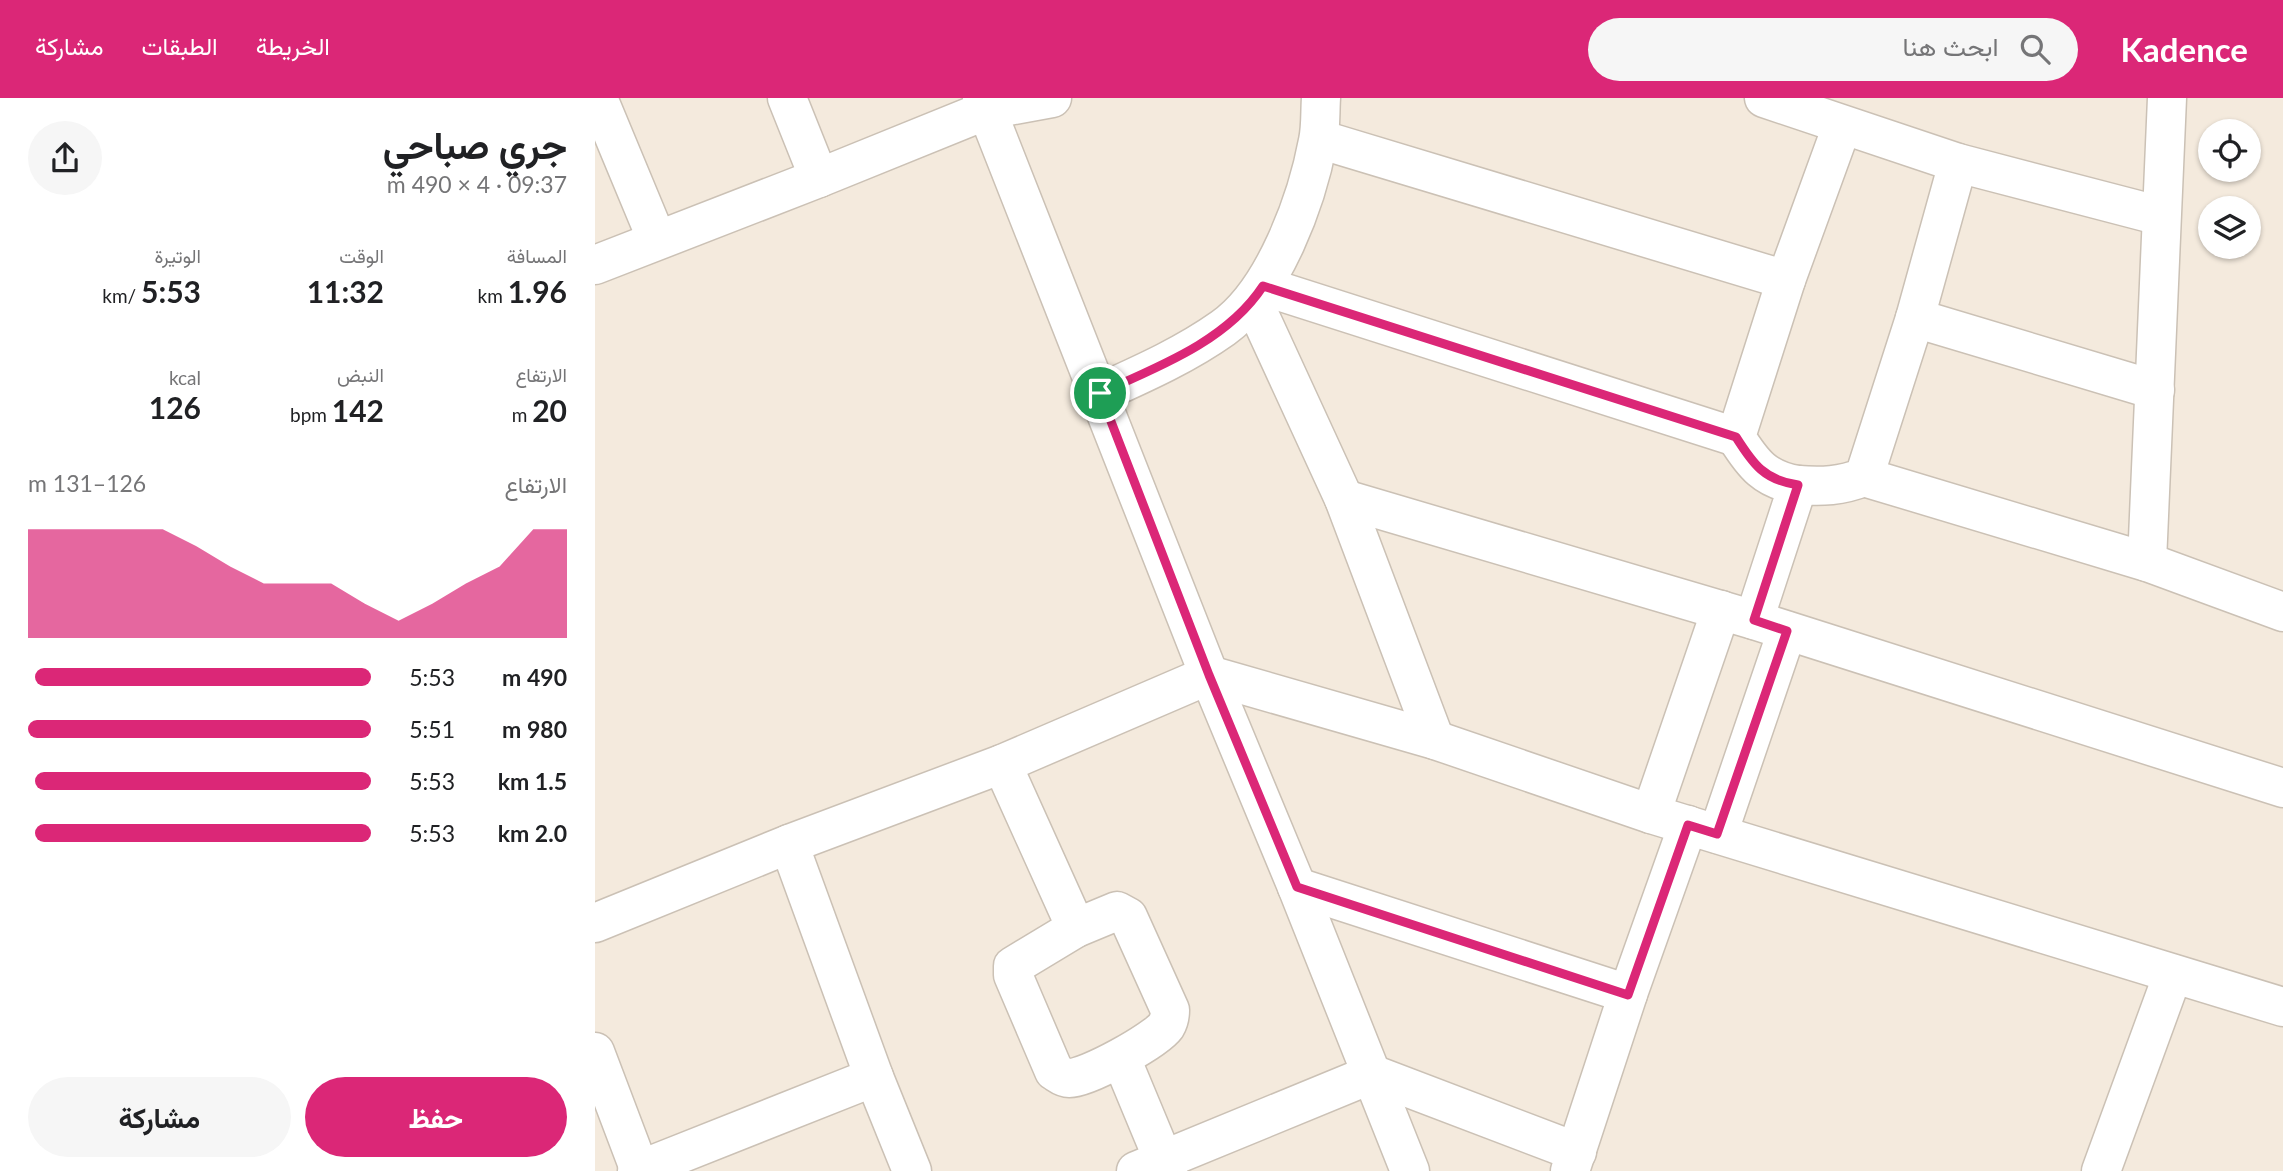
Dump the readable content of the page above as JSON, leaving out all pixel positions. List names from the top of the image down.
{
  "page": {
    "header": "Kadence",
    "search": "ابحث هنا",
    "nav": ["الخريطة", "الطبقات", "مشاركة"],
    "heading": ["جري صباحي", "09:37 · 4 × 490 m"],
    "stats": [
      ["المسافة", "1.96 km"],
      ["الوقت", "11:32"],
      ["الوتيرة", "5:53 /km"],
      ["الارتفاع", "20 m"],
      ["النبض", "142 bpm"],
      ["kcal", "126"]
    ],
    "chart": ["الارتفاع", "126–131 m"],
    "list": [
      {
        "name": "490 m",
        "note": "5:53"
      },
      {
        "name": "980 m",
        "note": "5:51"
      },
      {
        "name": "1.5 km",
        "note": "5:53"
      },
      {
        "name": "2.0 km",
        "note": "5:53"
      }
    ],
    "buttons": ["حفظ", "مشاركة"]
  }
}
